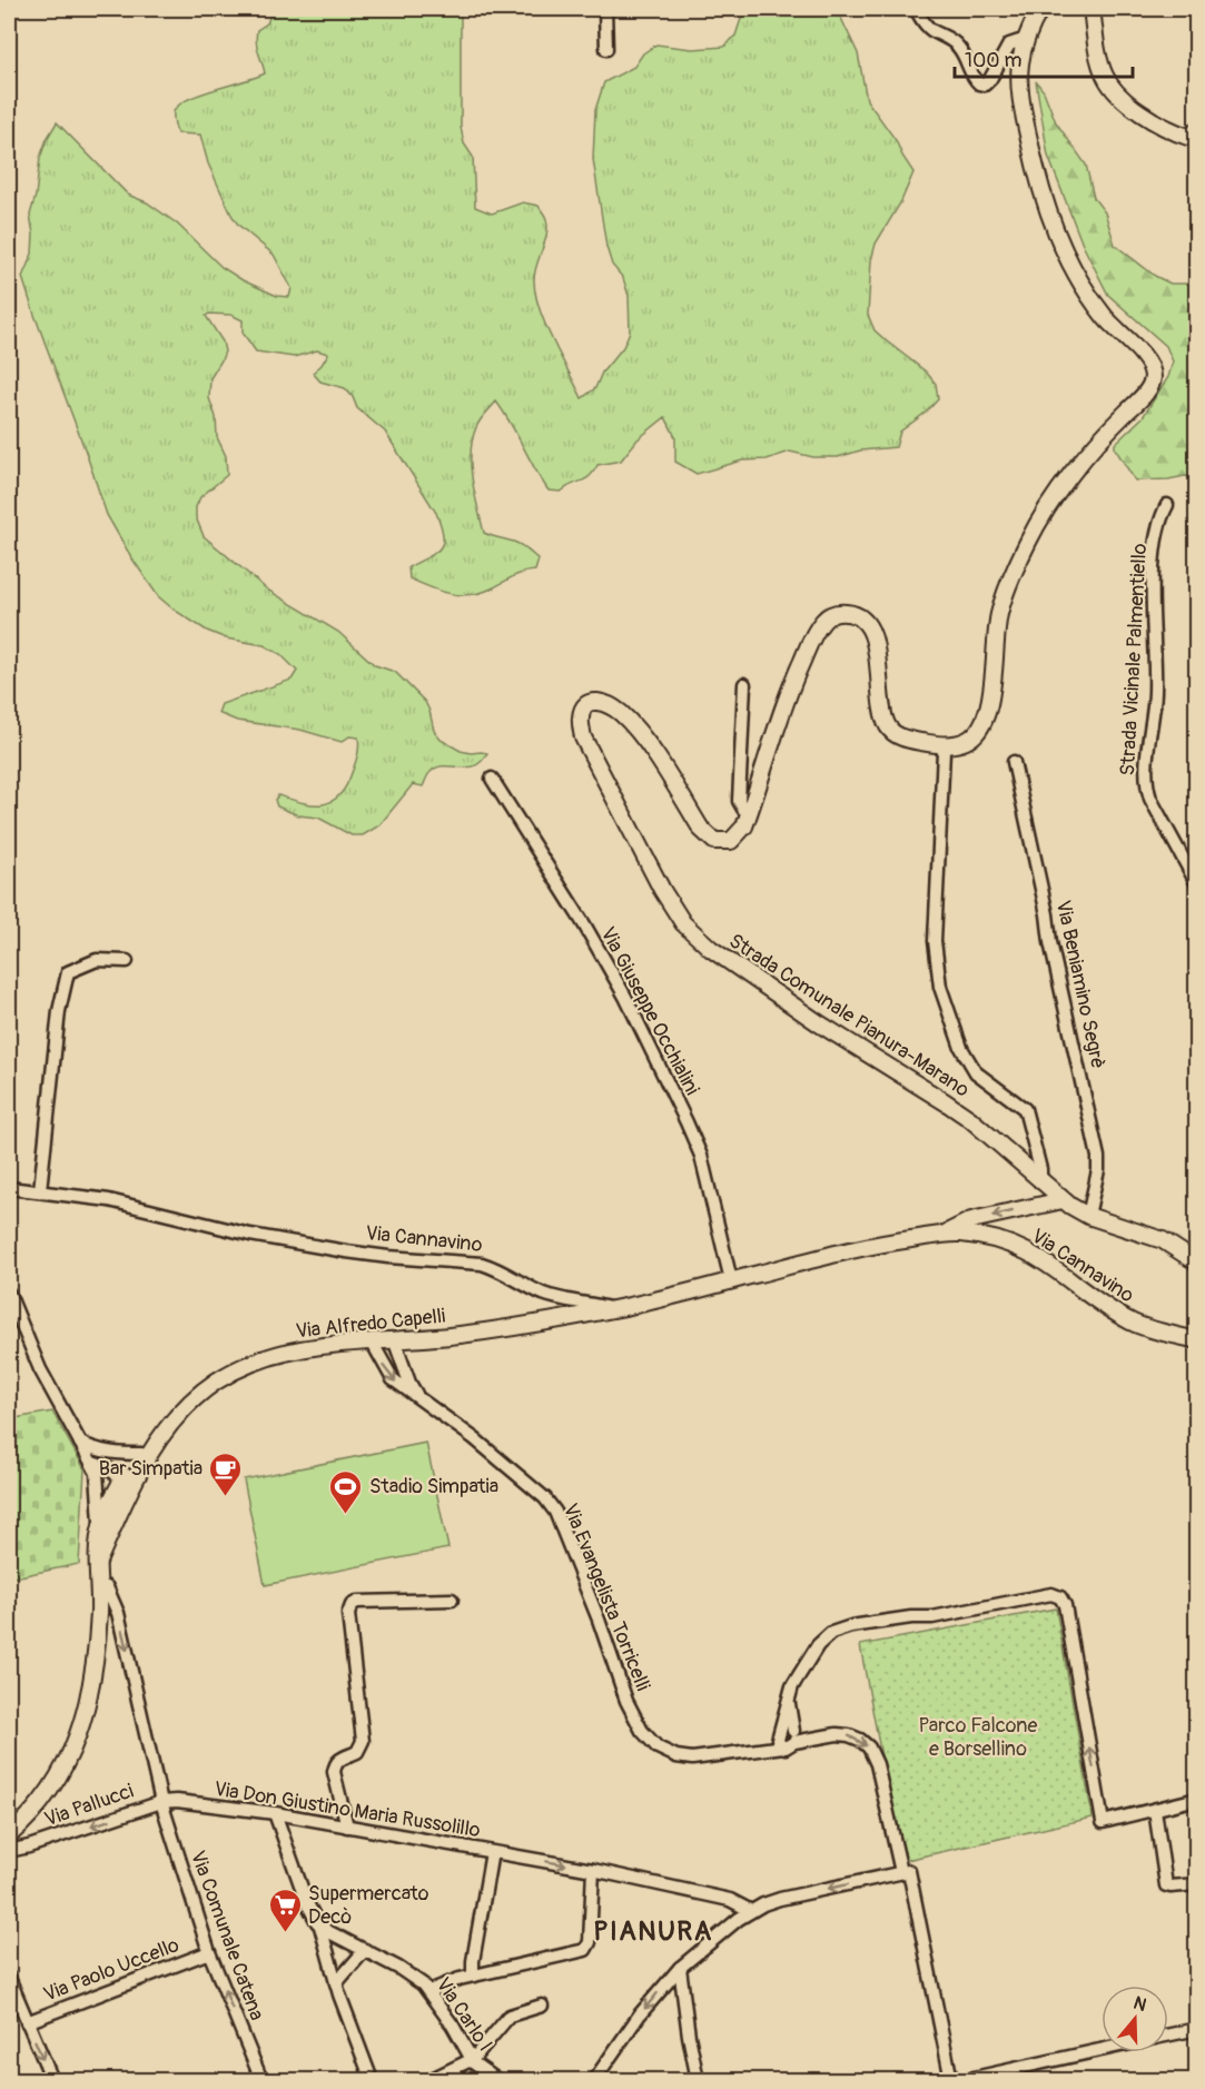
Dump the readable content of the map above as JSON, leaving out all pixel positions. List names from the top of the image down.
{
  "streets": {
    "street": [
      "Strada Vicinale Palmentiello",
      "Via Beniamino Segrè",
      "Via Giuseppe Occhialini",
      "Strada Comunale Pianura-Marano",
      "Via Cannavino",
      "Via Alfredo Capelli",
      "Via Evangelista Torricelli",
      "Via Pallucci",
      "Via Don Giustino Maria Russolillo",
      "Via Comunale Catena",
      "Via Paolo Uccello",
      "Via Carlo I"
    ]
  },
  "crossings": [
    ["Via Beniamino Segrè", "Strada Comunale Pianura-Marano"],
    ["Via Giuseppe Occhialini", "Via Cannavino"],
    ["Strada Comunale Pianura-Marano", "Via Cannavino"],
    ["Via Cannavino", "Via Alfredo Capelli"],
    ["Via Alfredo Capelli", "Via Evangelista Torricelli"],
    ["Via Alfredo Capelli", "Via Pallucci"],
    ["Via Pallucci", "Via Don Giustino Maria Russolillo"],
    ["Via Pallucci", "Via Comunale Catena"],
    ["Via Don Giustino Maria Russolillo", "Via Comunale Catena"],
    ["Via Comunale Catena", "Via Paolo Uccello"]
  ],
  "one_way": ["Via Pallucci"],
  "districts": ["PIANURA"],
  "parks": ["Parco Falcone e Borsellino"],
  "places": {
    "cafe": ["Bar Simpatia"],
    "sports": ["Stadio Simpatia"],
    "supermarket": ["Supermercato Decò"]
  },
  "scale_bar": "100 m",
  "north": "top"
}
